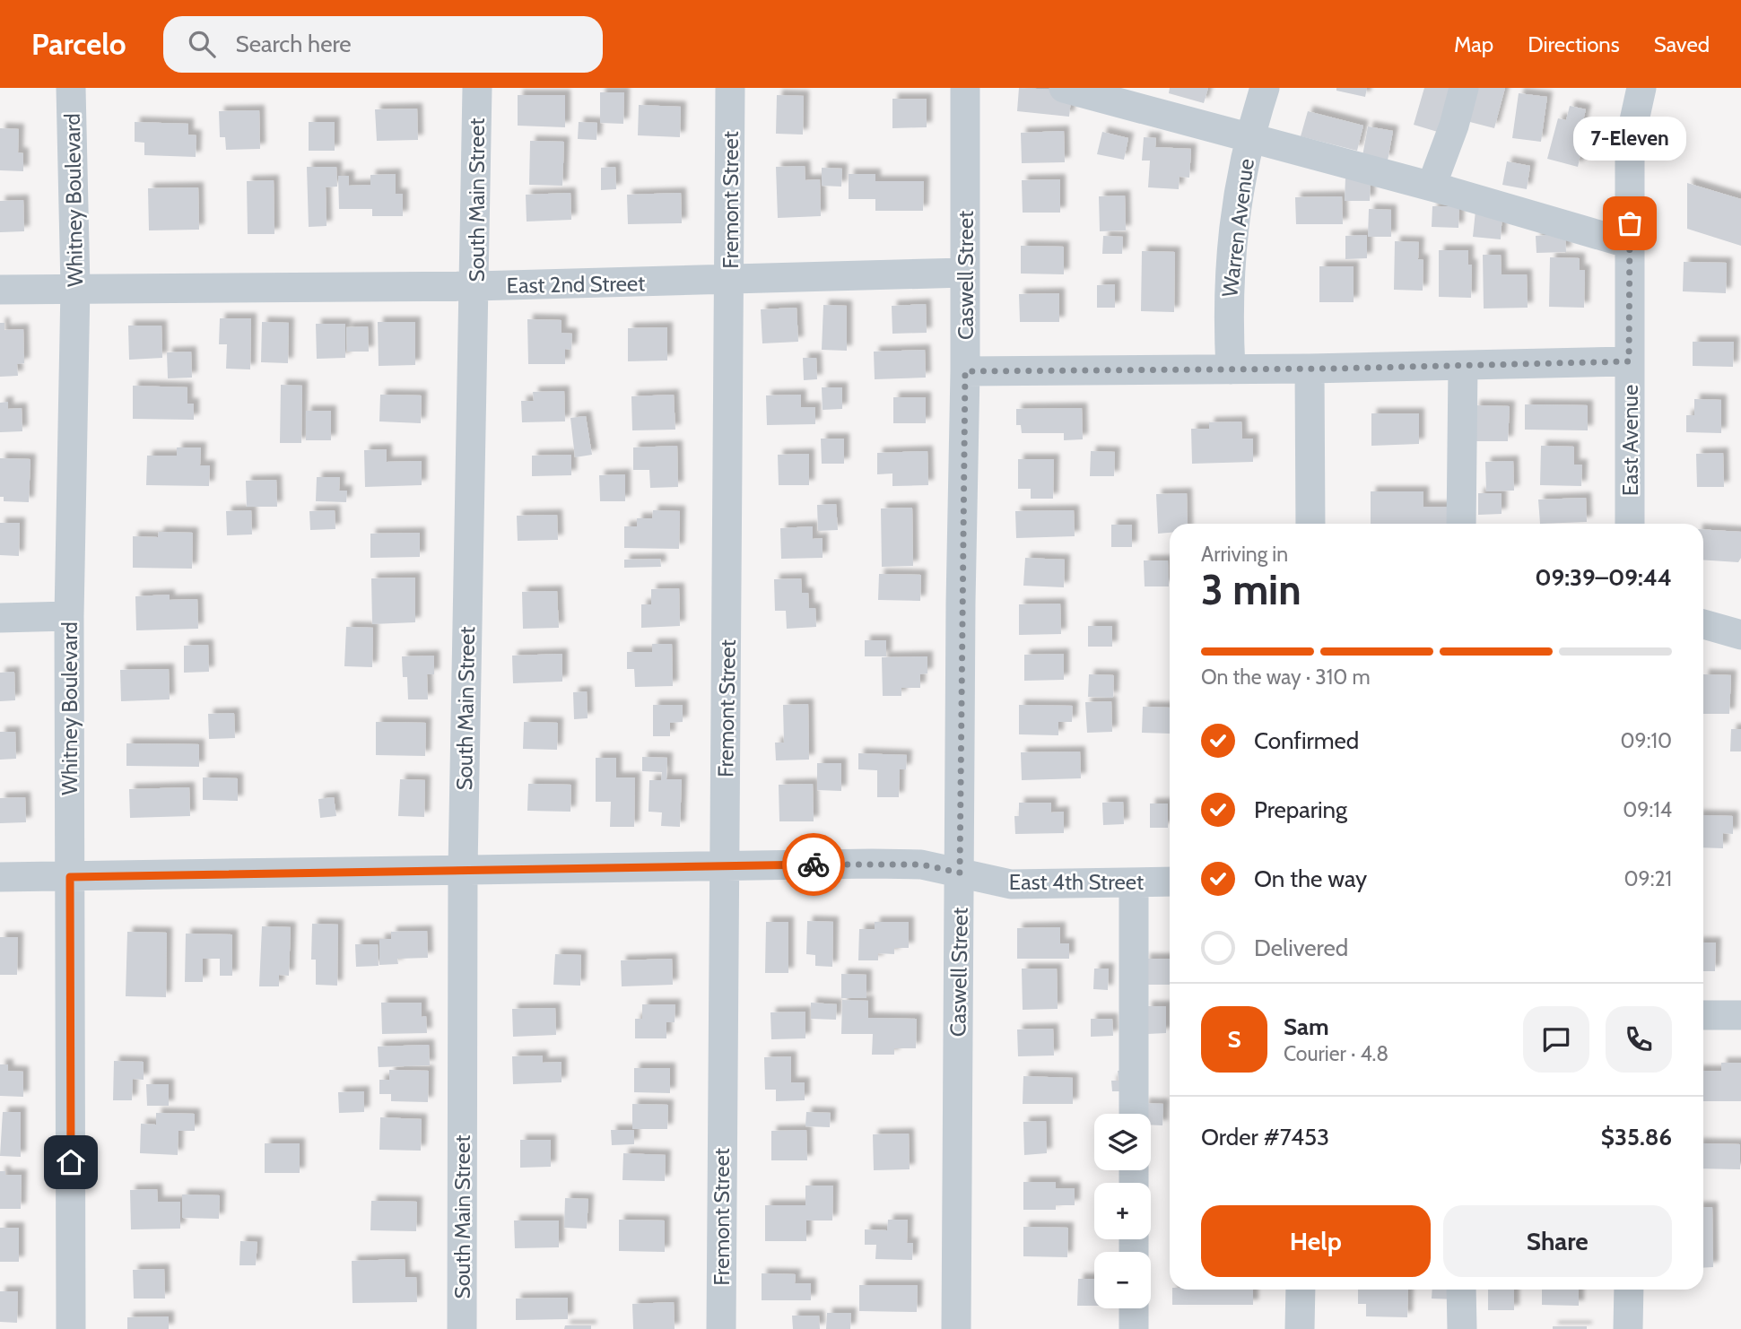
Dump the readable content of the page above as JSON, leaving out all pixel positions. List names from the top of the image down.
{
  "streets": {
    "street": [
      "Whitney Boulevard",
      "South Main Street",
      "Fremont Street",
      "Warren Avenue",
      "Caswell Street",
      "East 2nd Street",
      "East Avenue",
      "East 4th Street"
    ]
  },
  "crossings": [
    ["Whitney Boulevard", "East 2nd Street"],
    ["Whitney Boulevard", "East 4th Street"],
    ["South Main Street", "East 2nd Street"],
    ["South Main Street", "East 4th Street"],
    ["Fremont Street", "East 2nd Street"],
    ["Fremont Street", "East 4th Street"],
    ["Caswell Street", "East 2nd Street"],
    ["Caswell Street", "East 4th Street"]
  ],
  "places": ["7-Eleven"],
  "page": {
    "header": "Parcelo",
    "search": "Search here",
    "nav": ["Map", "Directions", "Saved"],
    "bubble": "7-Eleven",
    "heading": ["3 min", "Arriving in", "09:39–09:44"],
    "panel": [
      "Sam",
      "Courier · 4.8",
      "Order #7453",
      "$35.86"
    ],
    "bar": "On the way · 310 m",
    "list": [
      ["Confirmed", "09:10"],
      ["Preparing", "09:14"],
      ["On the way", "09:21"],
      "Delivered"
    ],
    "round": "S",
    "map_buttons": ["+", "−"],
    "buttons": ["Help", "Share"]
  }
}
